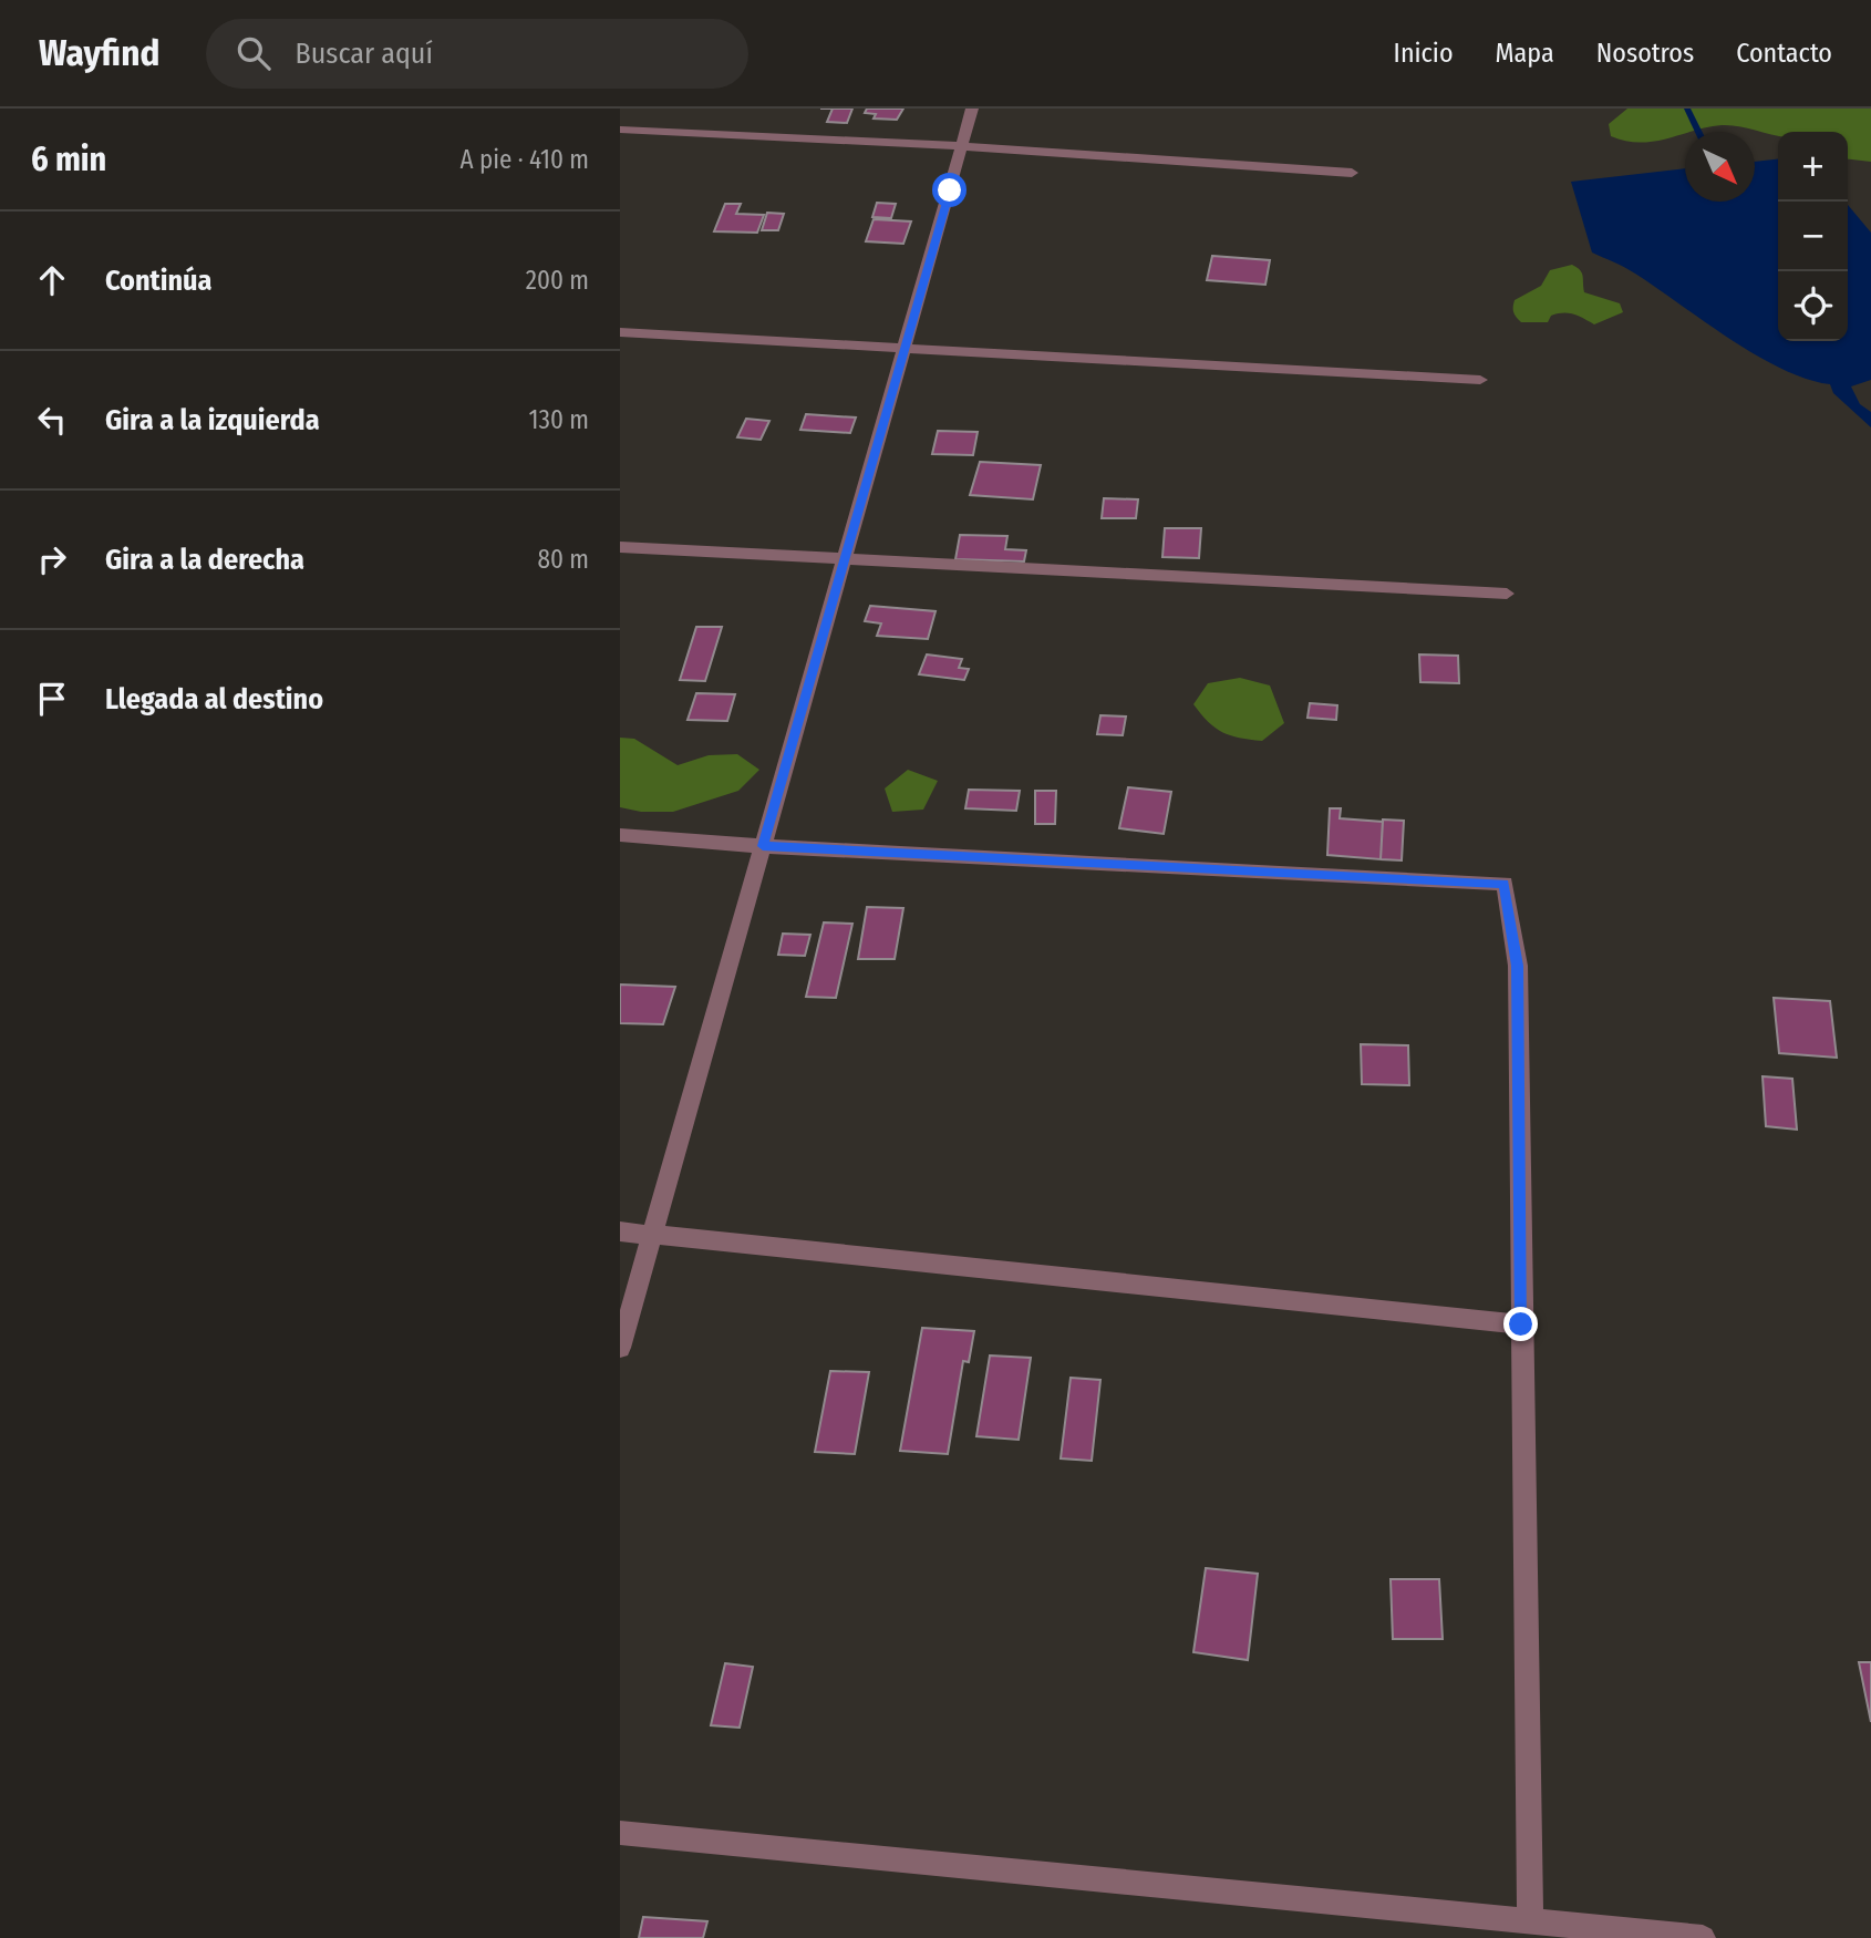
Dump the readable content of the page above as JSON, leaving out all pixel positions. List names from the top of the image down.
{
  "north": "bottom right",
  "page": {
    "header": "Wayfind",
    "search": "Buscar aquí",
    "nav": [
      "Inicio",
      "Mapa",
      "Nosotros",
      "Contacto"
    ],
    "heading": ["6 min", "A pie · 410 m"],
    "map_buttons": ["+", "−"],
    "list": [
      ["Continúa", "200 m"],
      ["Gira a la izquierda", "130 m"],
      ["Gira a la derecha", "80 m"],
      "Llegada al destino"
    ]
  }
}
